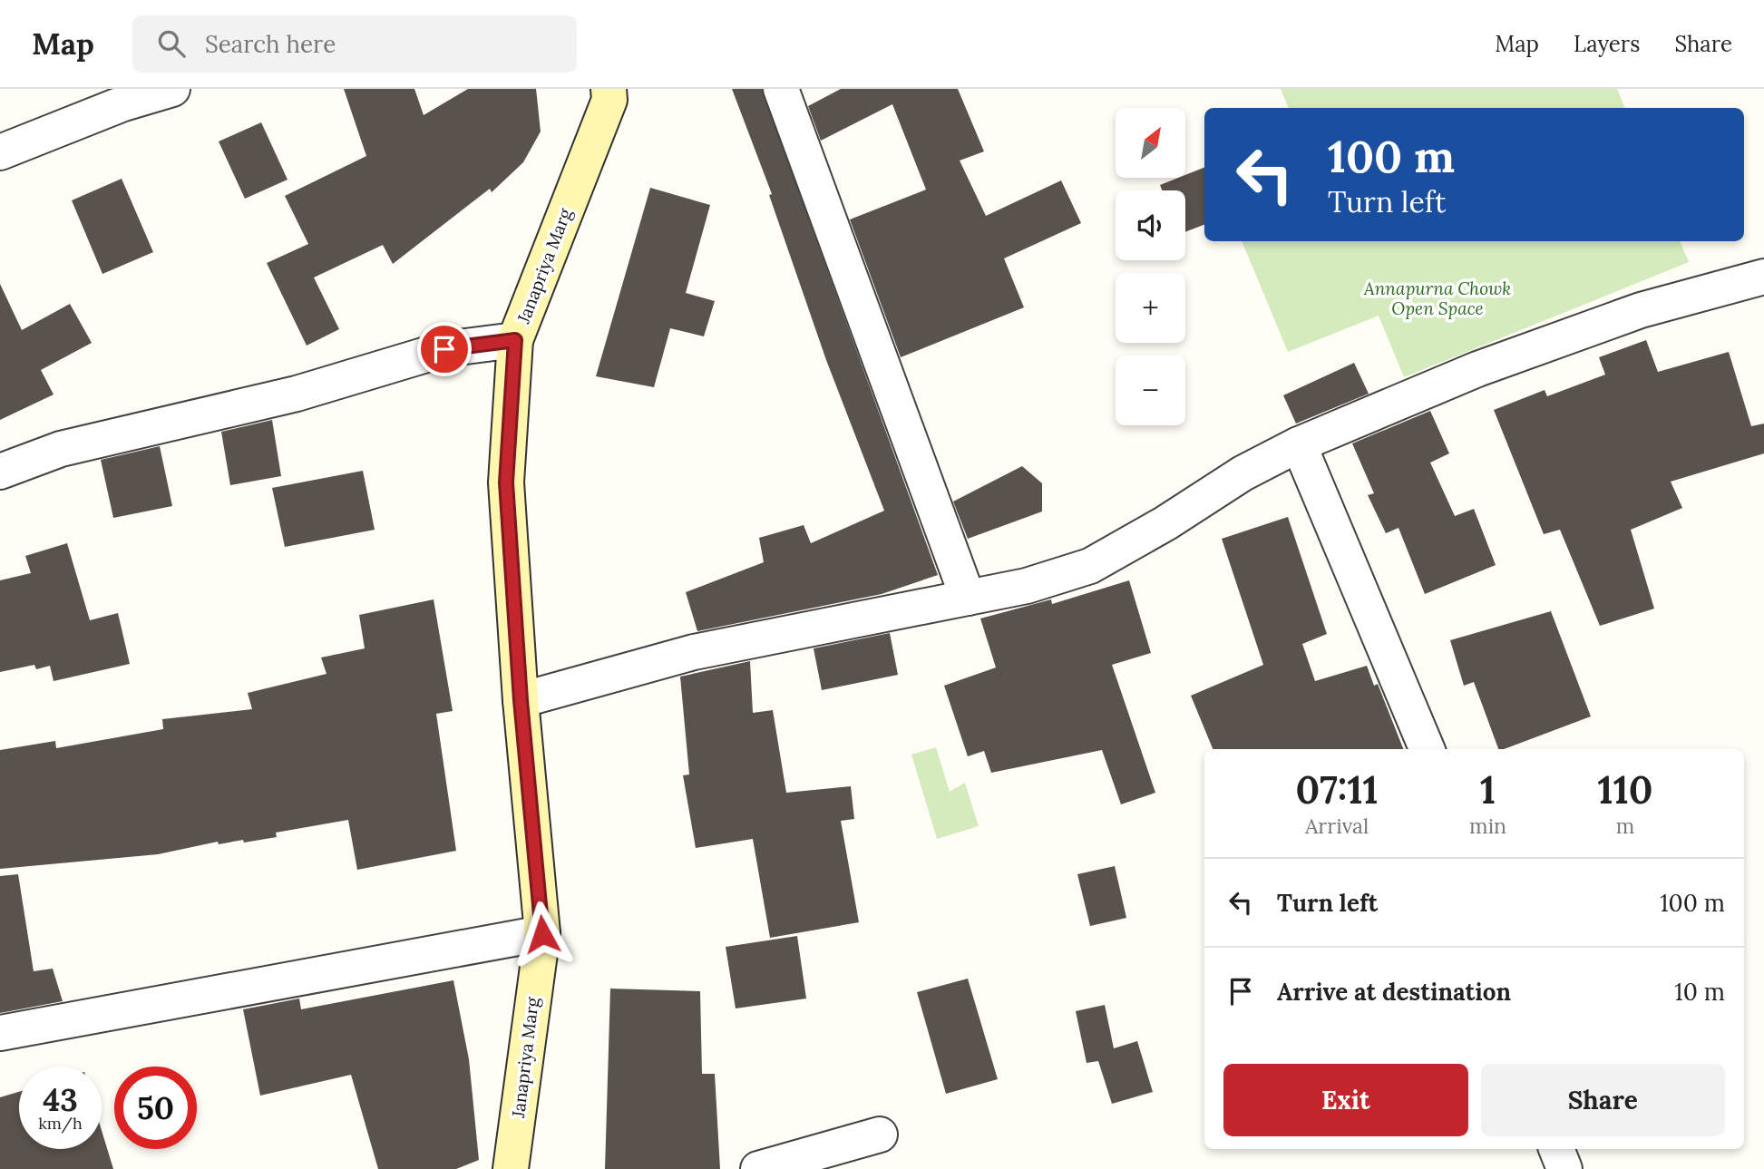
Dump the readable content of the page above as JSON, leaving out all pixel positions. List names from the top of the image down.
{
  "streets": {
    "main road": ["Janapriya Marg"]
  },
  "parks": ["Annapurna Chowk Open Space"],
  "north": "top right",
  "page": {
    "header": "Map",
    "search": "Search here",
    "nav": ["Map", "Layers", "Share"],
    "map_buttons": ["+", "−"],
    "turn": ["100 m", "Turn left"],
    "eta": [
      "07:11",
      "Arrival",
      "1",
      "min",
      "110",
      "m"
    ],
    "list": [
      {
        "name": "Turn left",
        "value": "100 m"
      },
      {
        "name": "Arrive at destination",
        "value": "10 m"
      }
    ],
    "buttons": ["Exit", "Share"],
    "speed": "43 km/h",
    "limit": "50"
  }
}
